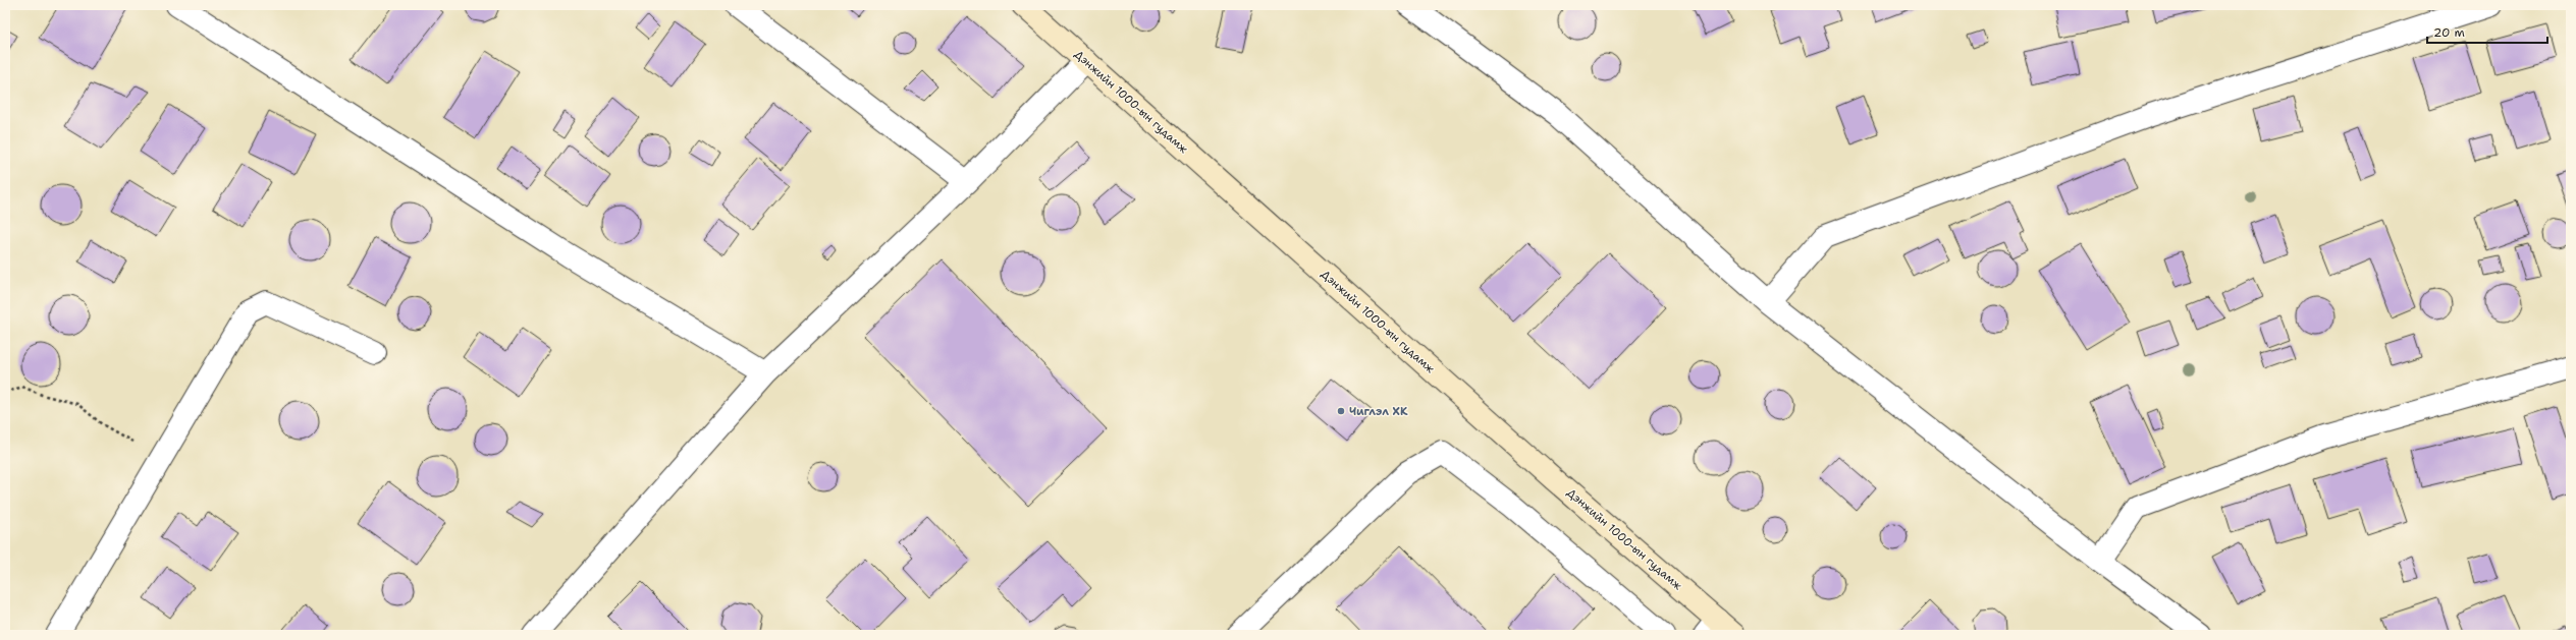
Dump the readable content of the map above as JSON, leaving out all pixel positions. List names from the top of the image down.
{
  "streets": {
    "main road": ["Дэнжийн 1000-ын гудамж"]
  },
  "places": ["Чиглэл ХК"],
  "scale_bar": "20 m"
}
